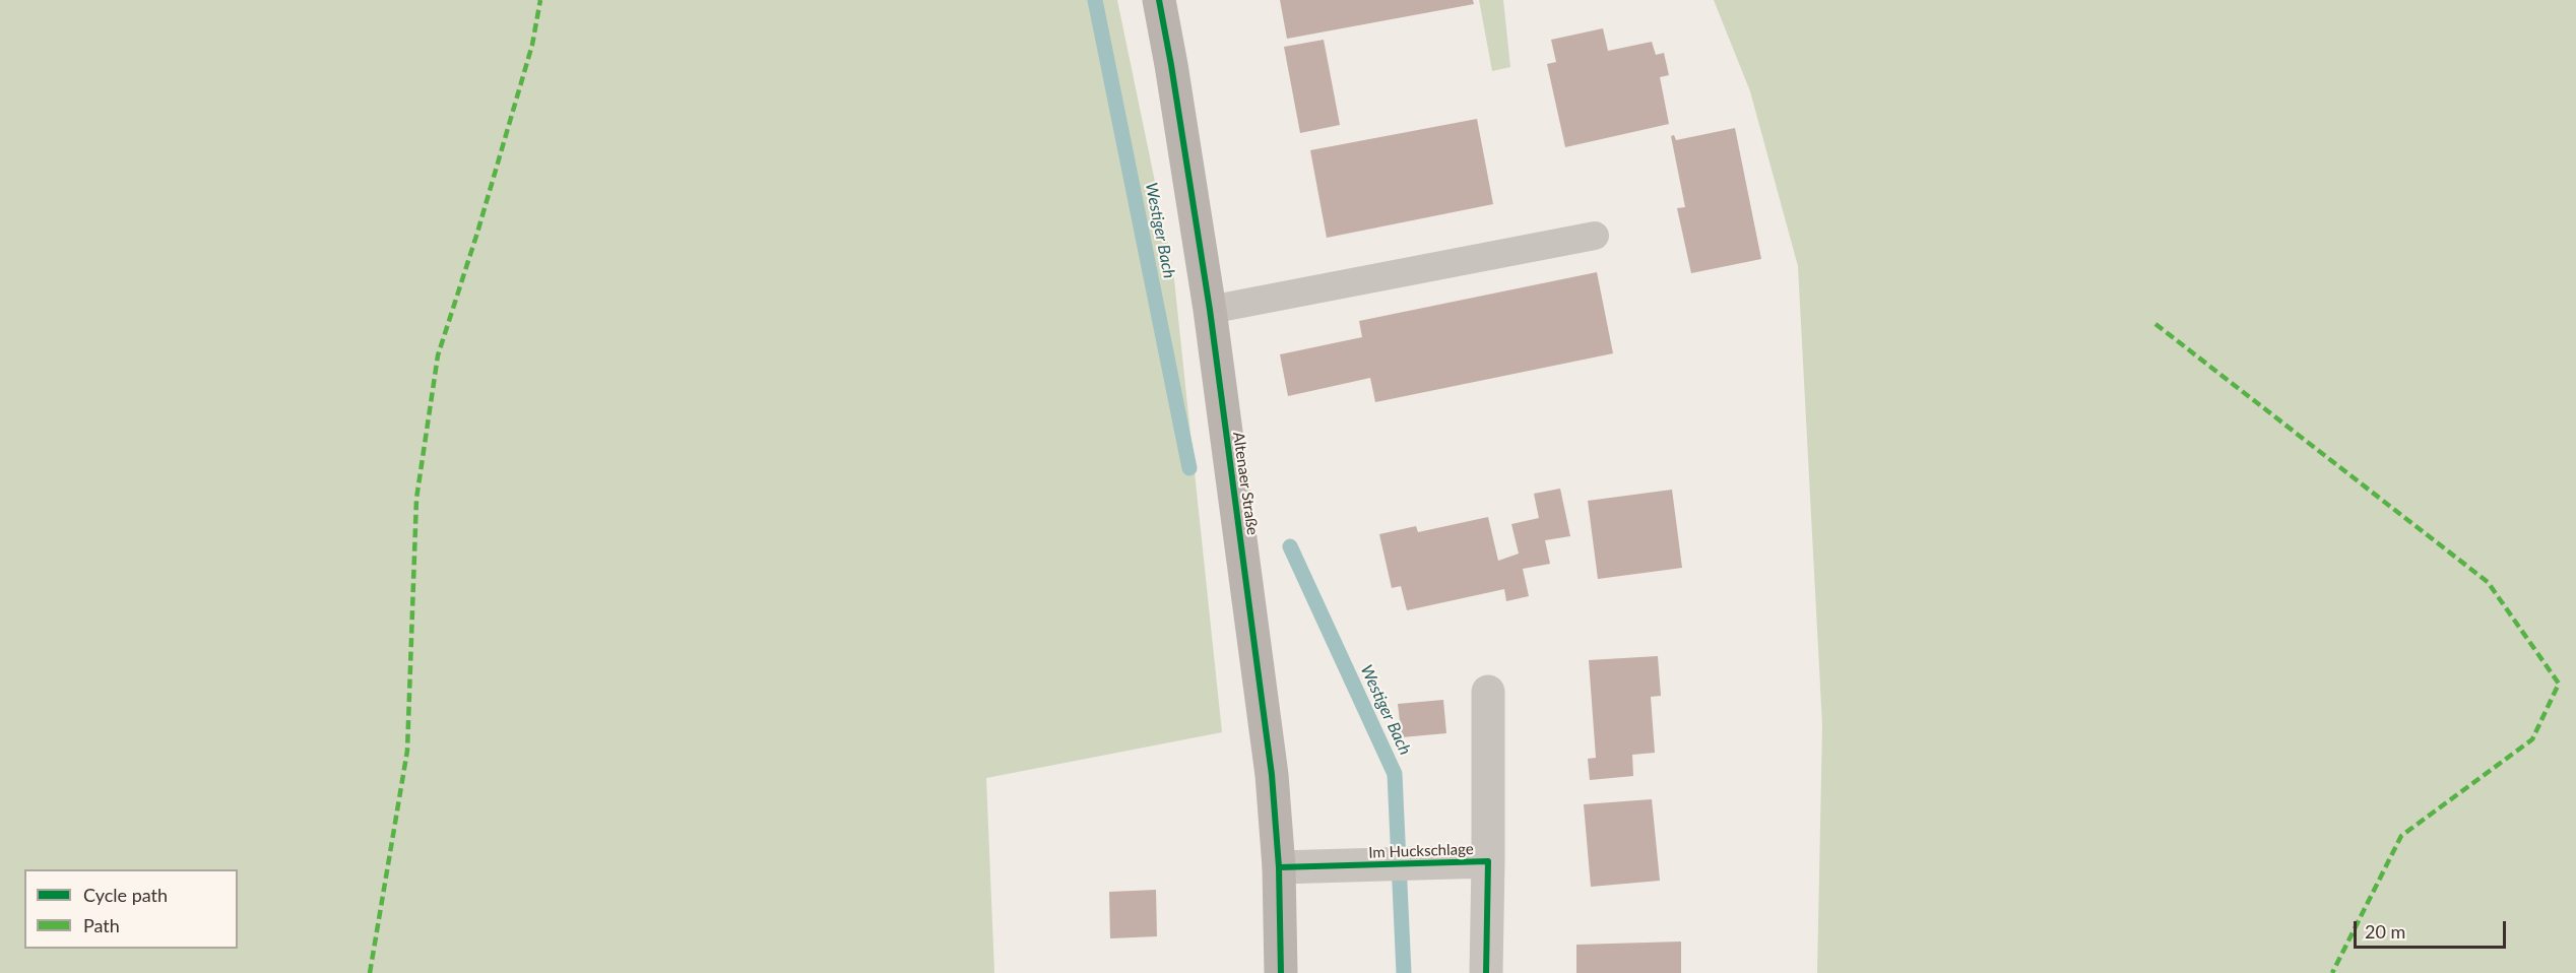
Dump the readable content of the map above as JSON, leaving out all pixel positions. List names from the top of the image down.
{
  "streets": {
    "main road": ["Altenaer Straße"],
    "street": ["Im Huckschlage"]
  },
  "crossings": [
    ["Altenaer Straße", "Im Huckschlage"]
  ],
  "water": ["Westiger Bach"],
  "legend": ["Cycle path", "Path"],
  "scale_bar": "20 m"
}
